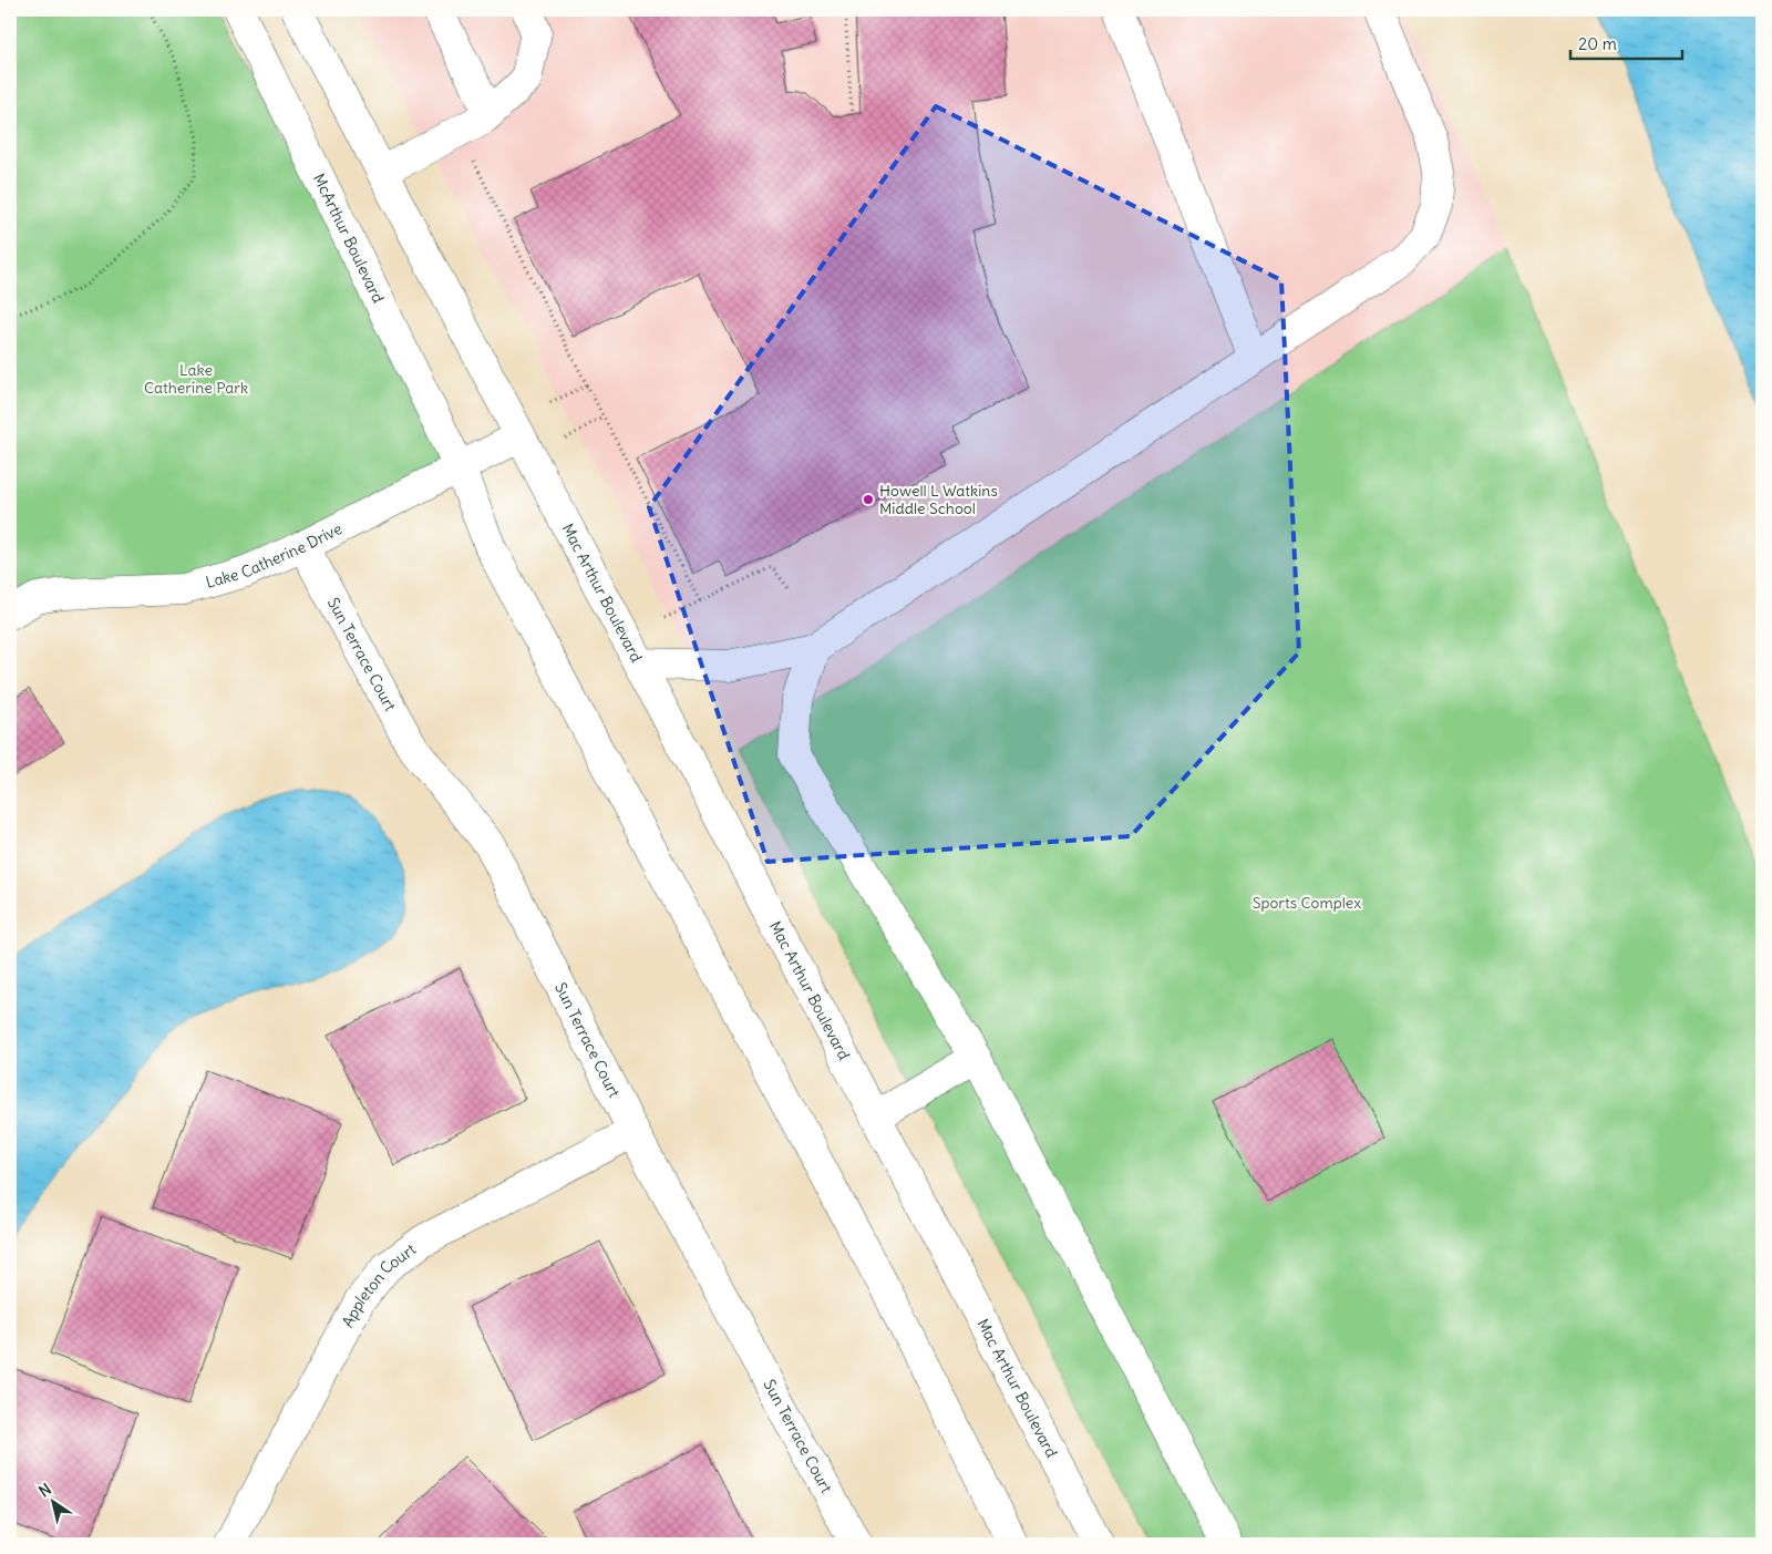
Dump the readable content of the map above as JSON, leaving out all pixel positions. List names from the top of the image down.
{
  "streets": {
    "street": [
      "McArthur Boulevard",
      "Lake Catherine Drive",
      "Mac Arthur Boulevard",
      "Sun Terrace Court",
      "Appleton Court"
    ]
  },
  "crossings": [
    ["McArthur Boulevard", "Lake Catherine Drive"],
    ["Lake Catherine Drive", "Mac Arthur Boulevard"],
    ["Lake Catherine Drive", "Sun Terrace Court"],
    ["Sun Terrace Court", "Appleton Court"]
  ],
  "parks": ["Lake Catherine Park", "Sports Complex"],
  "places": ["Howell L Watkins Middle School"],
  "scale_bar": "20 m",
  "north": "top left"
}
